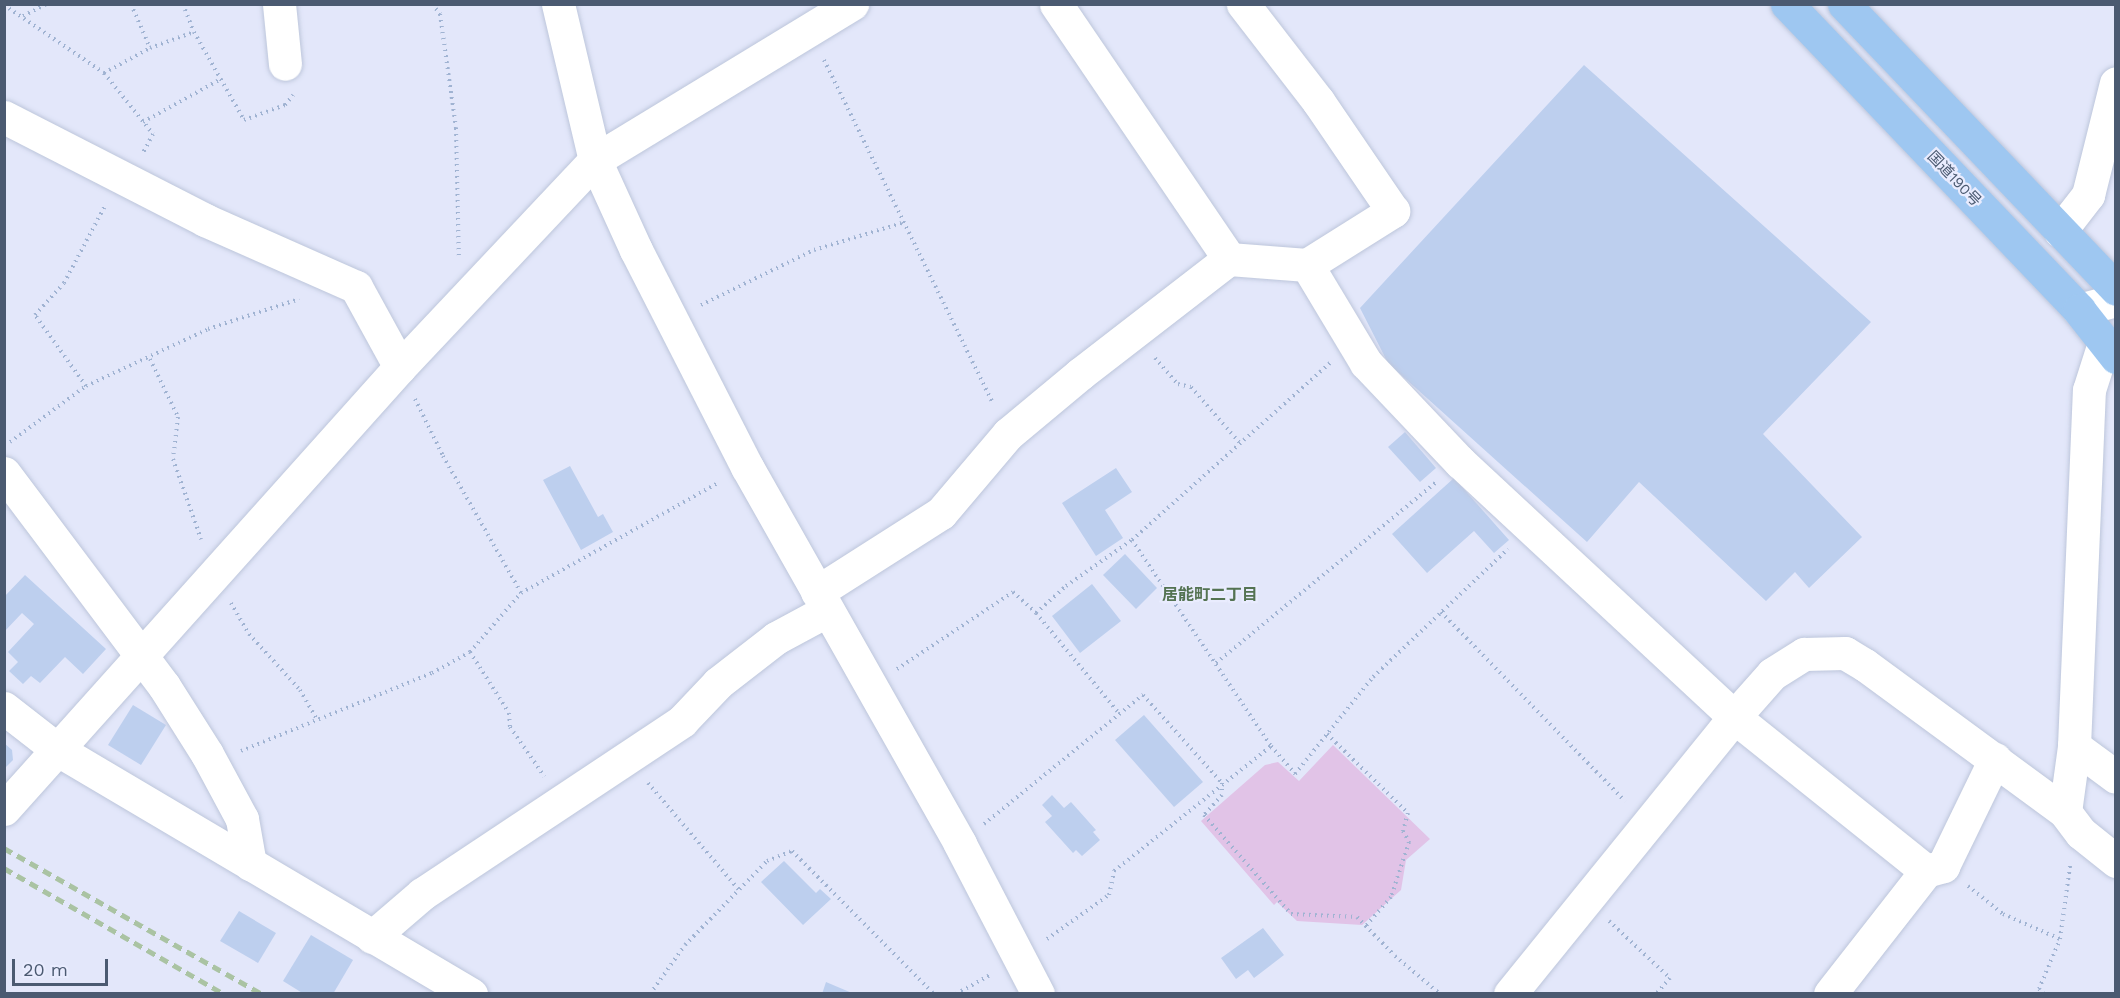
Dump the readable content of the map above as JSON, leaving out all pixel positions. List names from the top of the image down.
{
  "streets": {
    "highway": ["国道190号"]
  },
  "districts": ["居能町二丁目"],
  "scale_bar": "20 m"
}
